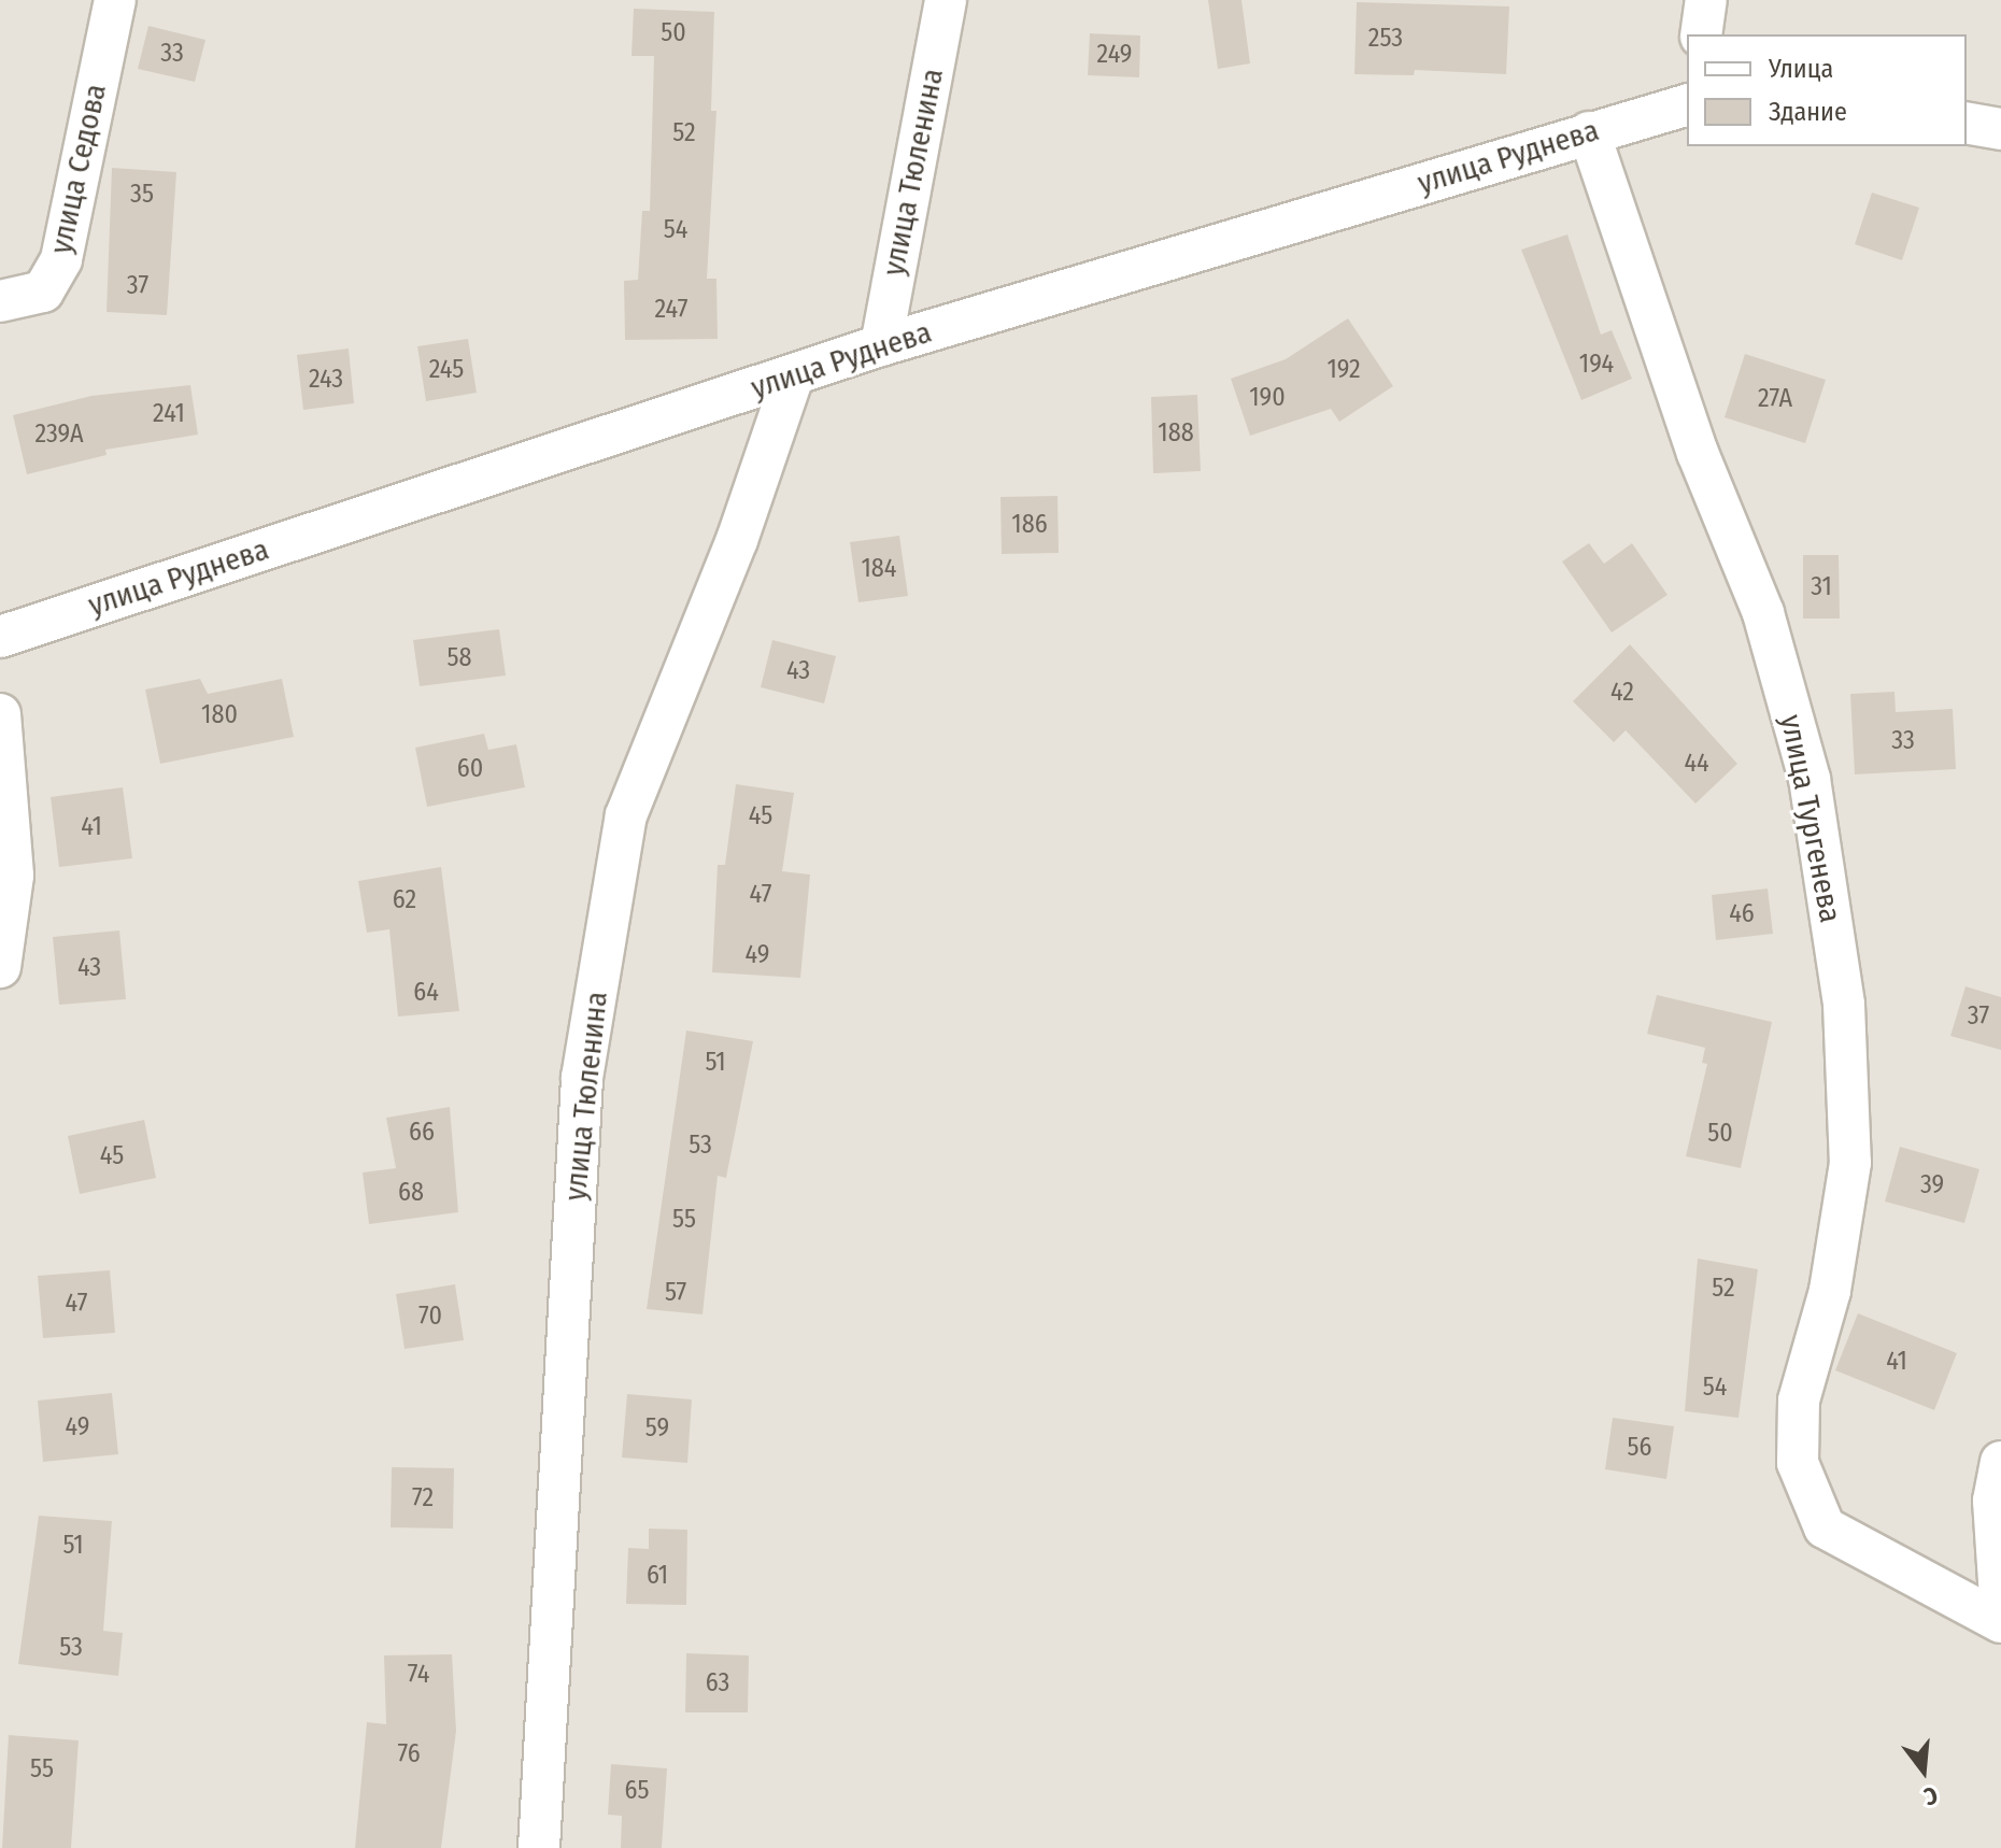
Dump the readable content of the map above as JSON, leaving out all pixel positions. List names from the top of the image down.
{
  "streets": {
    "street": [
      "улица Руднева",
      "улица Седова",
      "улица Тюленина",
      "улица Тургенева"
    ]
  },
  "crossings": [
    ["улица Руднева", "улица Тюленина"],
    ["улица Руднева", "улица Тургенева"]
  ],
  "house_numbers": [
    "50",
    "253",
    "33",
    "249",
    "52",
    "35",
    "54",
    "37",
    "247",
    "194",
    "245",
    "192",
    "243",
    "190",
    "27А",
    "241",
    "188",
    "239А",
    "186",
    "184",
    "31",
    "58",
    "43",
    "42",
    "180",
    "33",
    "44",
    "60",
    "45",
    "41",
    "47",
    "62",
    "46",
    "49",
    "43",
    "64",
    "37",
    "51",
    "66",
    "50",
    "53",
    "45",
    "39",
    "68",
    "55",
    "52",
    "57",
    "47",
    "70",
    "41",
    "54",
    "49",
    "59",
    "56",
    "72",
    "51",
    "61",
    "53",
    "74",
    "63",
    "76",
    "55",
    "65"
  ],
  "legend": ["Улица", "Здание"],
  "north": "bottom"
}
